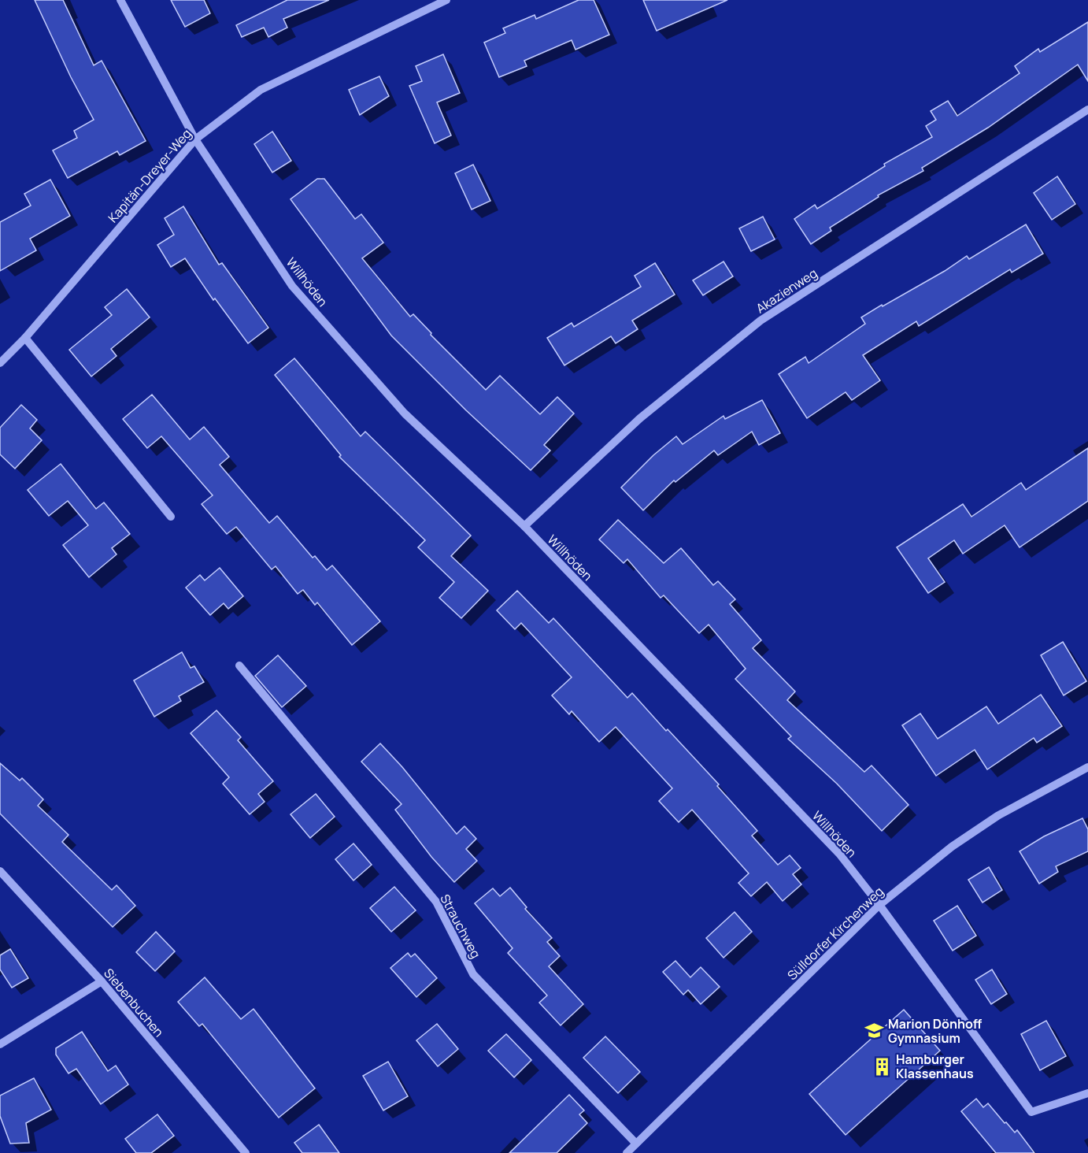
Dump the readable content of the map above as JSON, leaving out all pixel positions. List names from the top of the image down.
{
  "streets": {
    "street": [
      "Kapitän-Dreyer-Weg",
      "Willhöden",
      "Akazienweg",
      "Strauchweg",
      "Sülldorfer Kirchenweg",
      "Siebenbuchen"
    ]
  },
  "crossings": [
    ["Kapitän-Dreyer-Weg", "Willhöden"],
    ["Willhöden", "Akazienweg"],
    ["Willhöden", "Sülldorfer Kirchenweg"],
    ["Strauchweg", "Sülldorfer Kirchenweg"]
  ],
  "places": {
    "school or university": ["Marion Dönhoff Gymnasium"],
    "building": ["Hamburger Klassenhaus"]
  }
}
